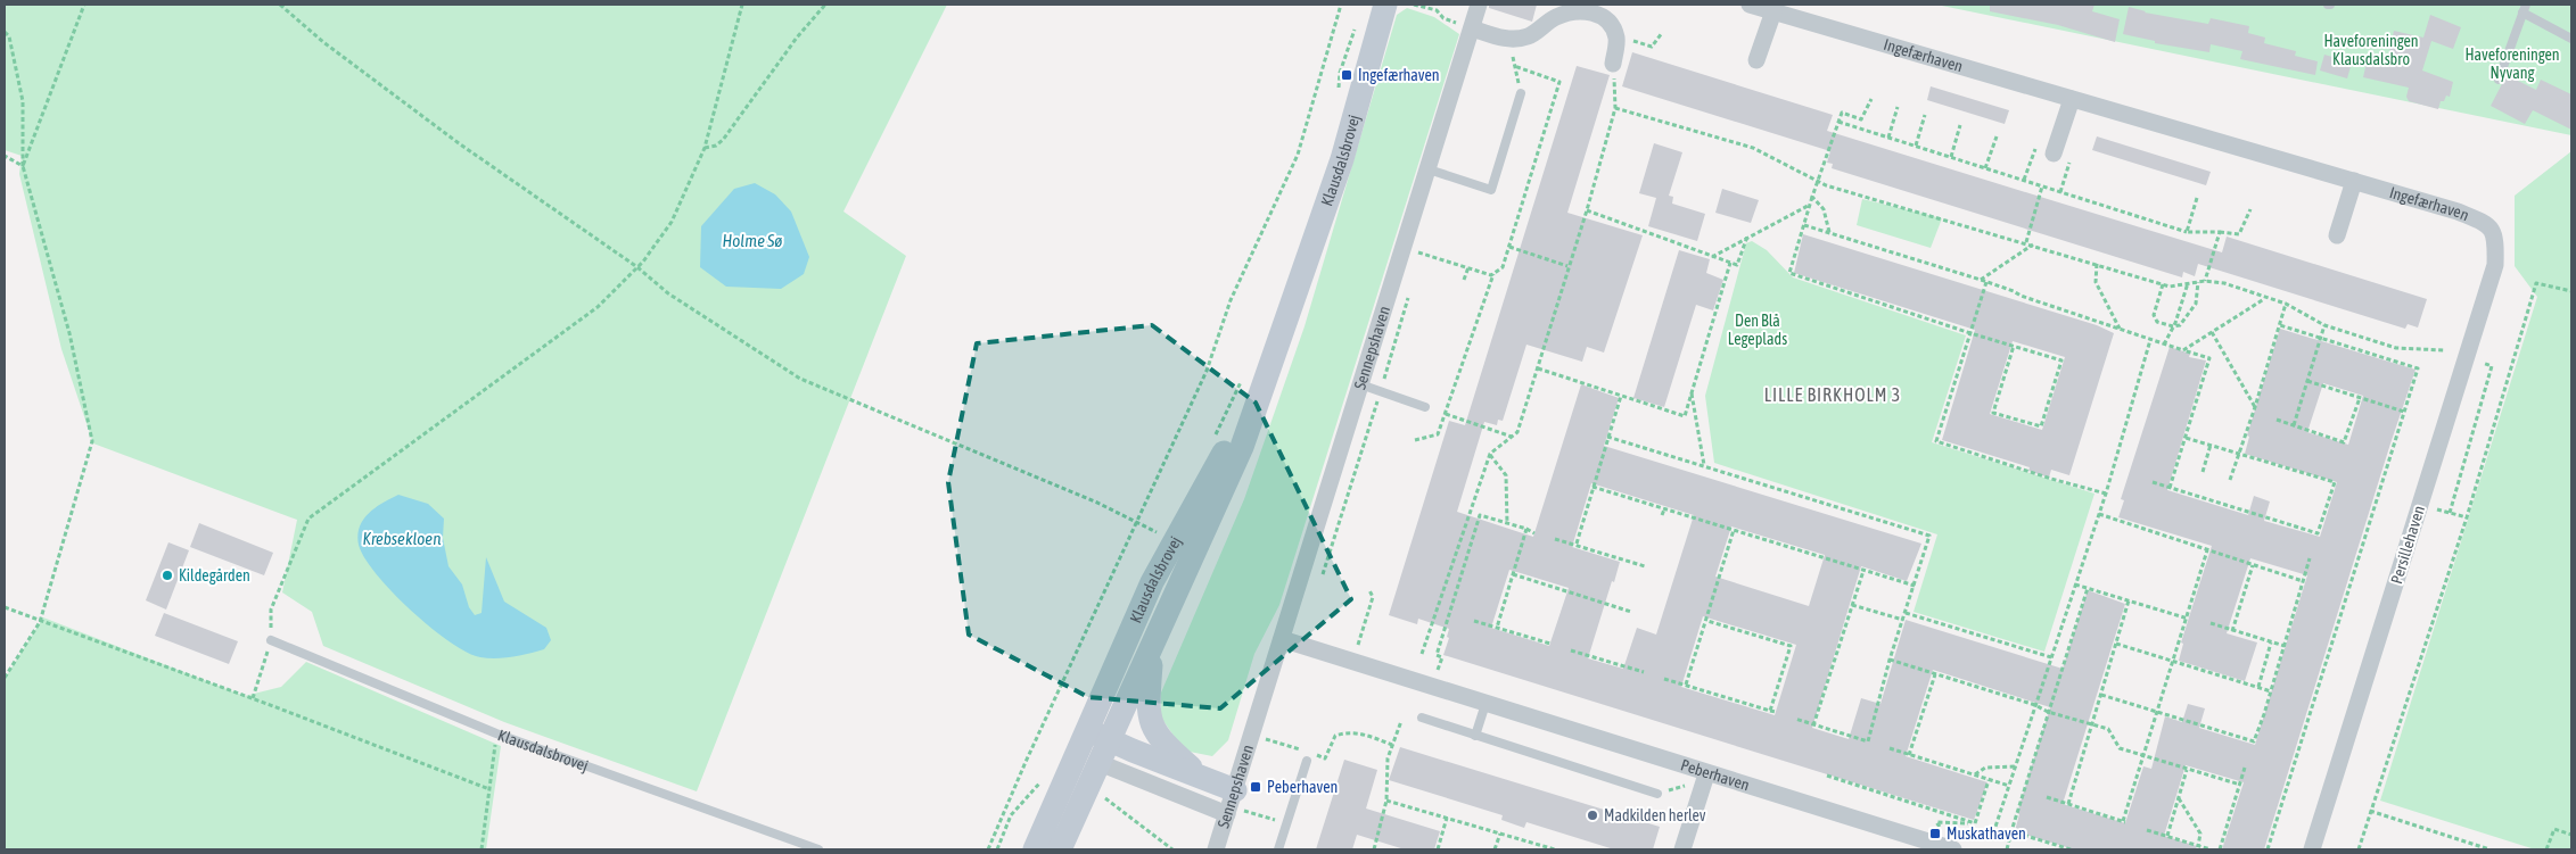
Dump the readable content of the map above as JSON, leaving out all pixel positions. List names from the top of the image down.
{
  "streets": {
    "street": [
      "Ingefærhaven",
      "Klausdalsbrovej",
      "Sennepshaven",
      "Persillehaven",
      "Peberhaven"
    ]
  },
  "crossings": [
    ["Ingefærhaven", "Persillehaven"],
    ["Sennepshaven", "Peberhaven"]
  ],
  "districts": ["LILLE BIRKHOLM 3"],
  "water": ["Holme Sø", "Krebsekloen"],
  "parks": ["Haveforeningen Klausdalsbro", "Haveforeningen Nyvang", "Den Blå Legeplads"],
  "places": {
    "transit": ["Ingefærhaven", "Peberhaven", "Muskathaven"],
    "other": ["Kildegården", "Madkilden herlev"]
  }
}
